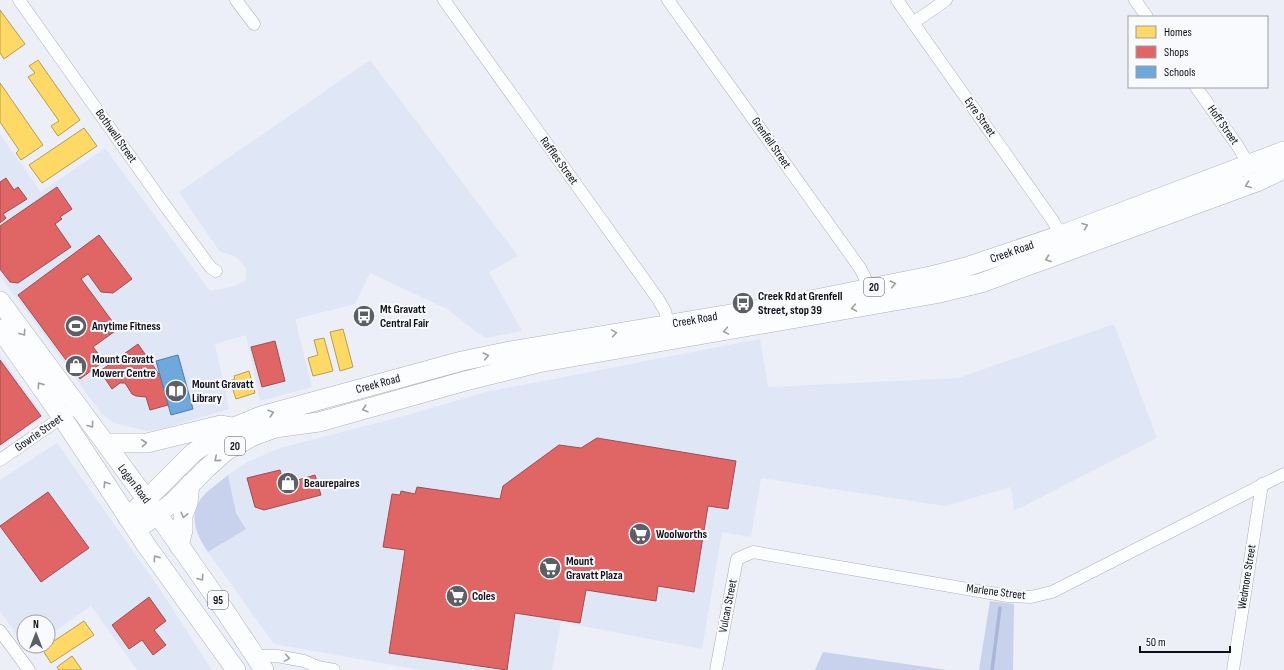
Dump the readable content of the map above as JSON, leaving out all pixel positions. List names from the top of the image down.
{
  "streets": {
    "main road": [
      "Creek Road",
      "20",
      "Logan Road",
      "95"
    ],
    "street": [
      "Eyre Street",
      "Hoff Street",
      "Bothwell Street",
      "Grenfell Street",
      "Raffles Street",
      "Gowrie Street",
      "Wedmore Street",
      "Marlene Street",
      "Vulcan Street"
    ]
  },
  "crossings": [
    ["Eyre Street", "Creek Road"],
    ["Hoff Street", "Creek Road"],
    ["Grenfell Street", "Creek Road"],
    ["Raffles Street", "Creek Road"],
    ["Creek Road", "Logan Road"],
    ["Gowrie Street", "Logan Road"],
    ["Wedmore Street", "Marlene Street"],
    ["Marlene Street", "Vulcan Street"]
  ],
  "places": {
    "bus stop": ["Creek Rd at Grenfell Street, stop 39", "Mt Gravatt Central Fair"],
    "sports": ["Anytime Fitness"],
    "shop": ["Mount Gravatt Mowerr Centre", "Beaurepaires"],
    "library": ["Mount Gravatt Library"],
    "supermarket": ["Woolworths", "Mount Gravatt Plaza", "Coles"]
  },
  "legend": ["Homes", "Shops", "Schools"],
  "scale_bar": "50 m",
  "north": "top"
}
